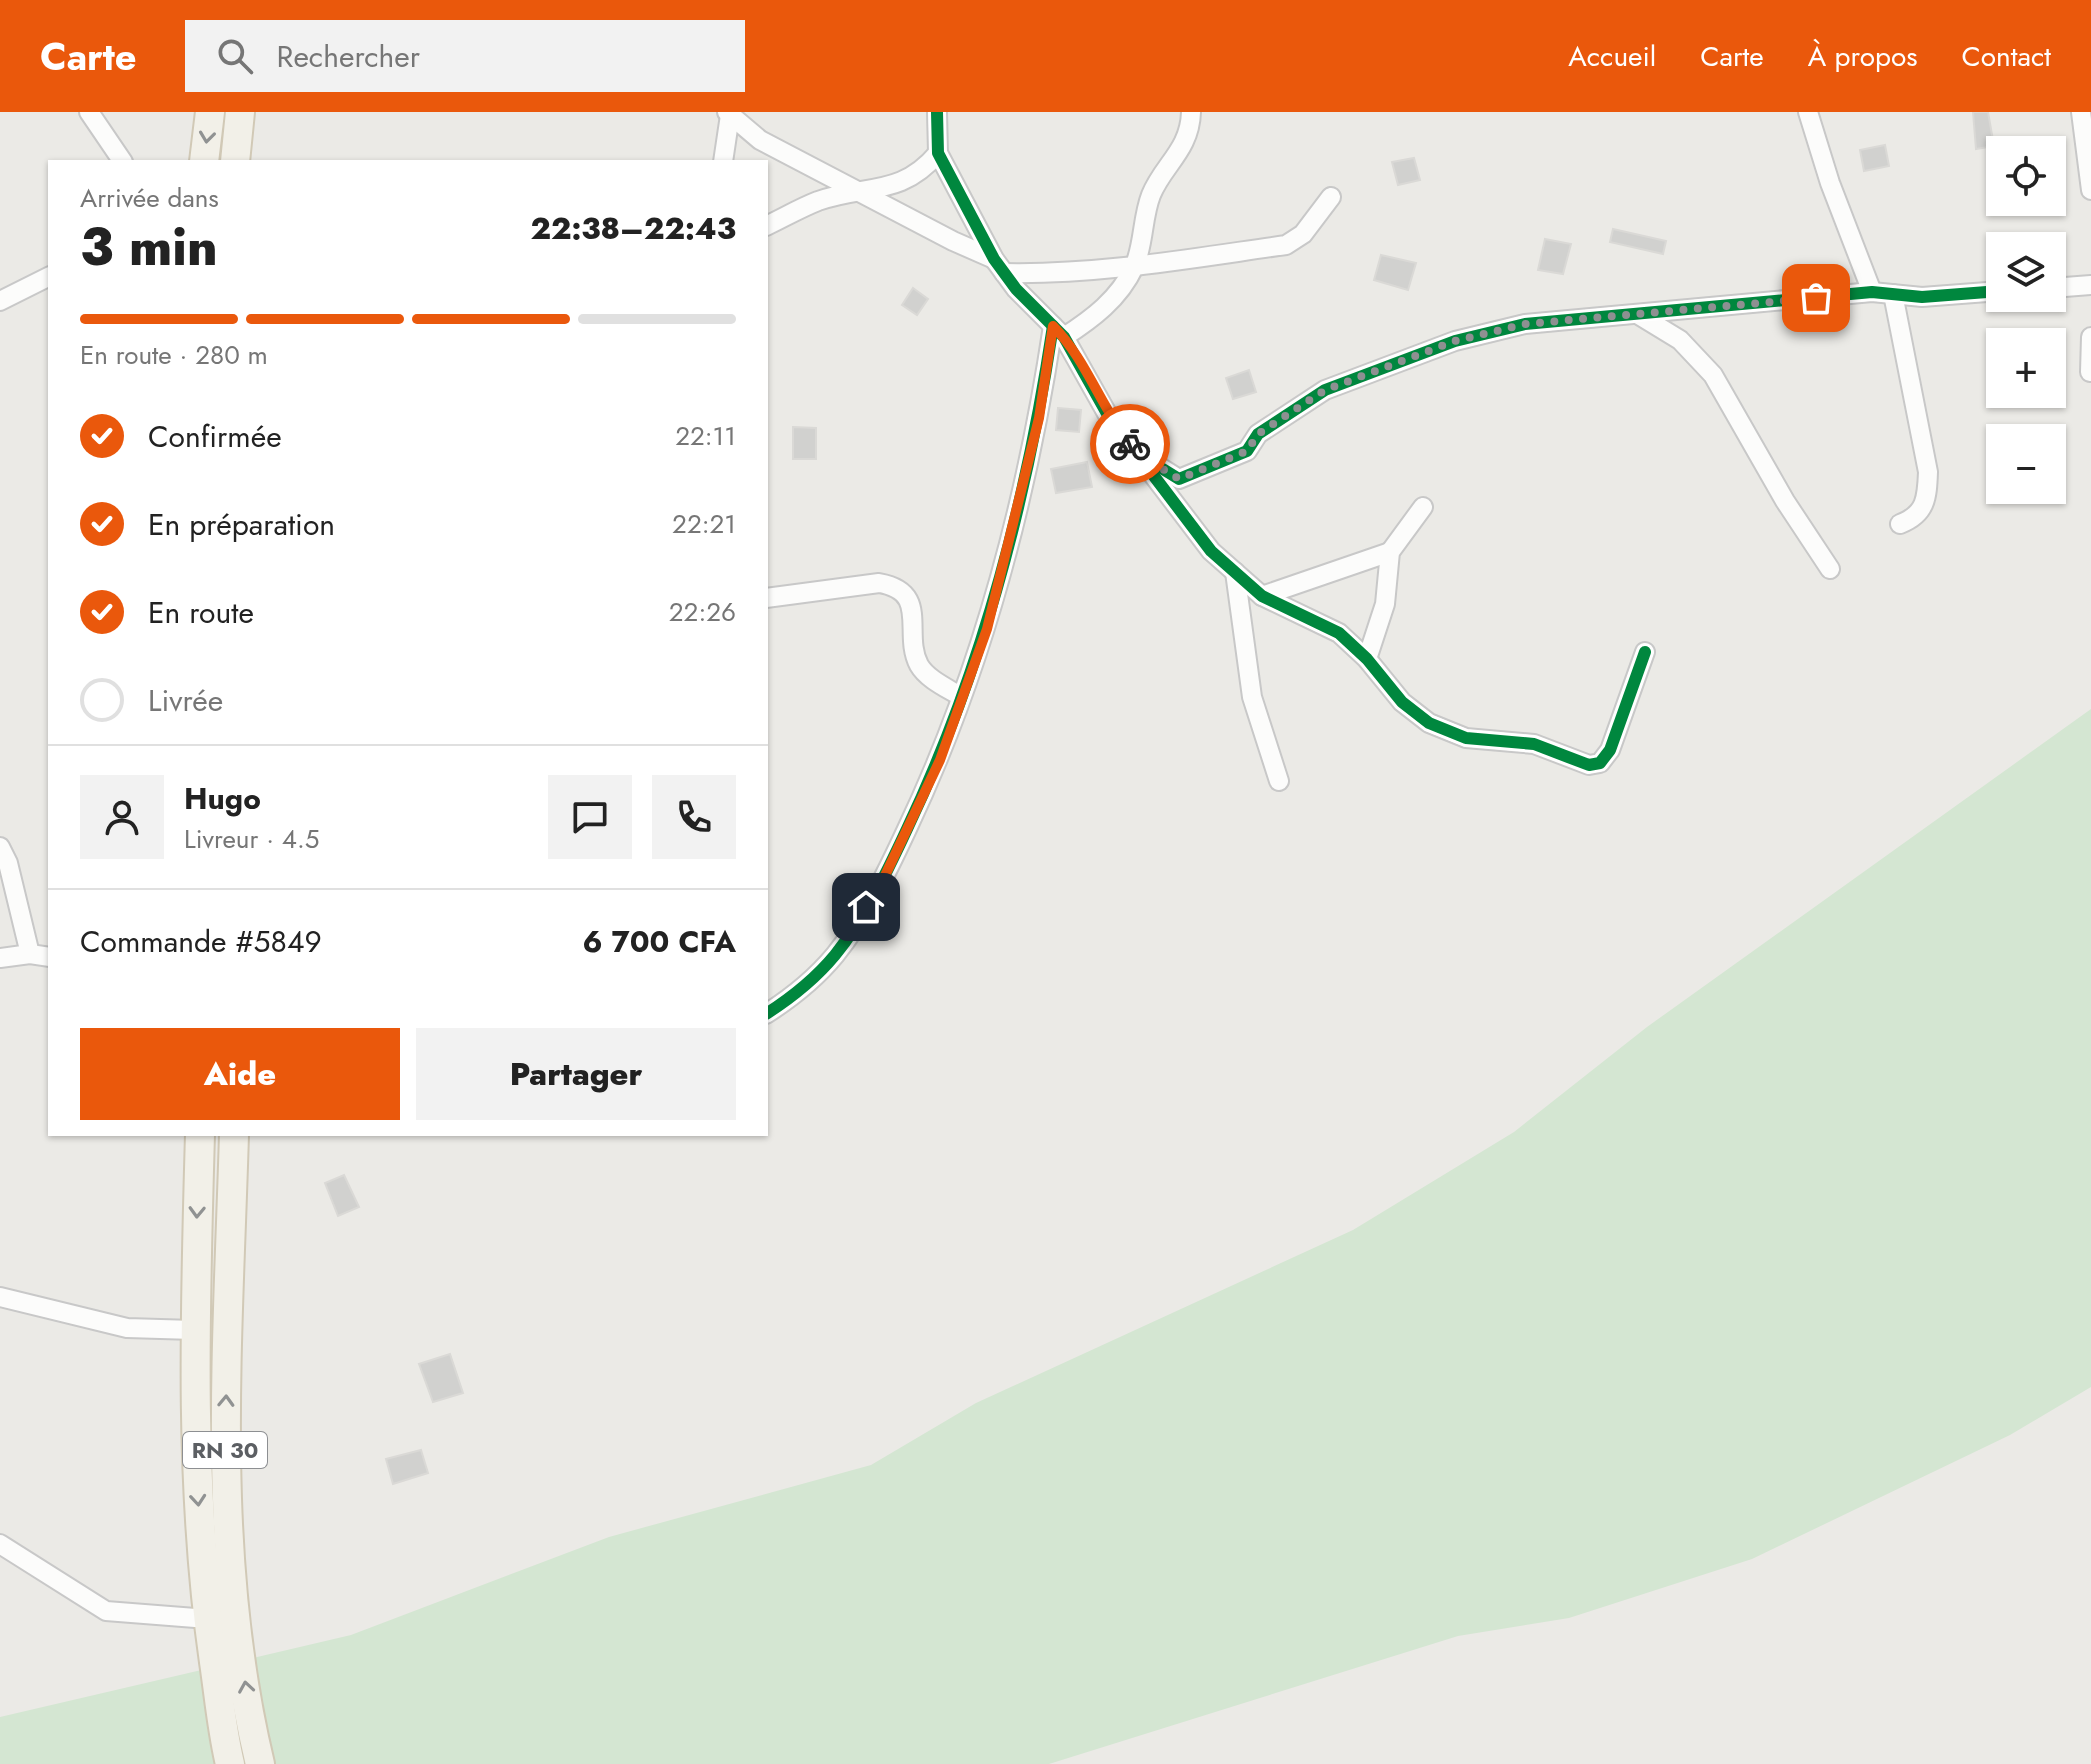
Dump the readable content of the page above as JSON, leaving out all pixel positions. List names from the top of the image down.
{
  "streets": {
    "main road": ["RN 30"]
  },
  "page": {
    "header": "Carte",
    "search": "Rechercher",
    "nav": [
      "Accueil",
      "Carte",
      "À propos",
      "Contact"
    ],
    "map_buttons": ["+", "−"],
    "heading": ["3 min", "Arrivée dans", "22:38–22:43"],
    "panel": [
      "Hugo",
      "Livreur · 4.5",
      "Commande #5849",
      "6 700 CFA"
    ],
    "bar": "En route · 280 m",
    "list": [
      ["Confirmée", "22:11"],
      ["En préparation", "22:21"],
      ["En route", "22:26"],
      "Livrée"
    ],
    "buttons": ["Aide", "Partager"]
  }
}
